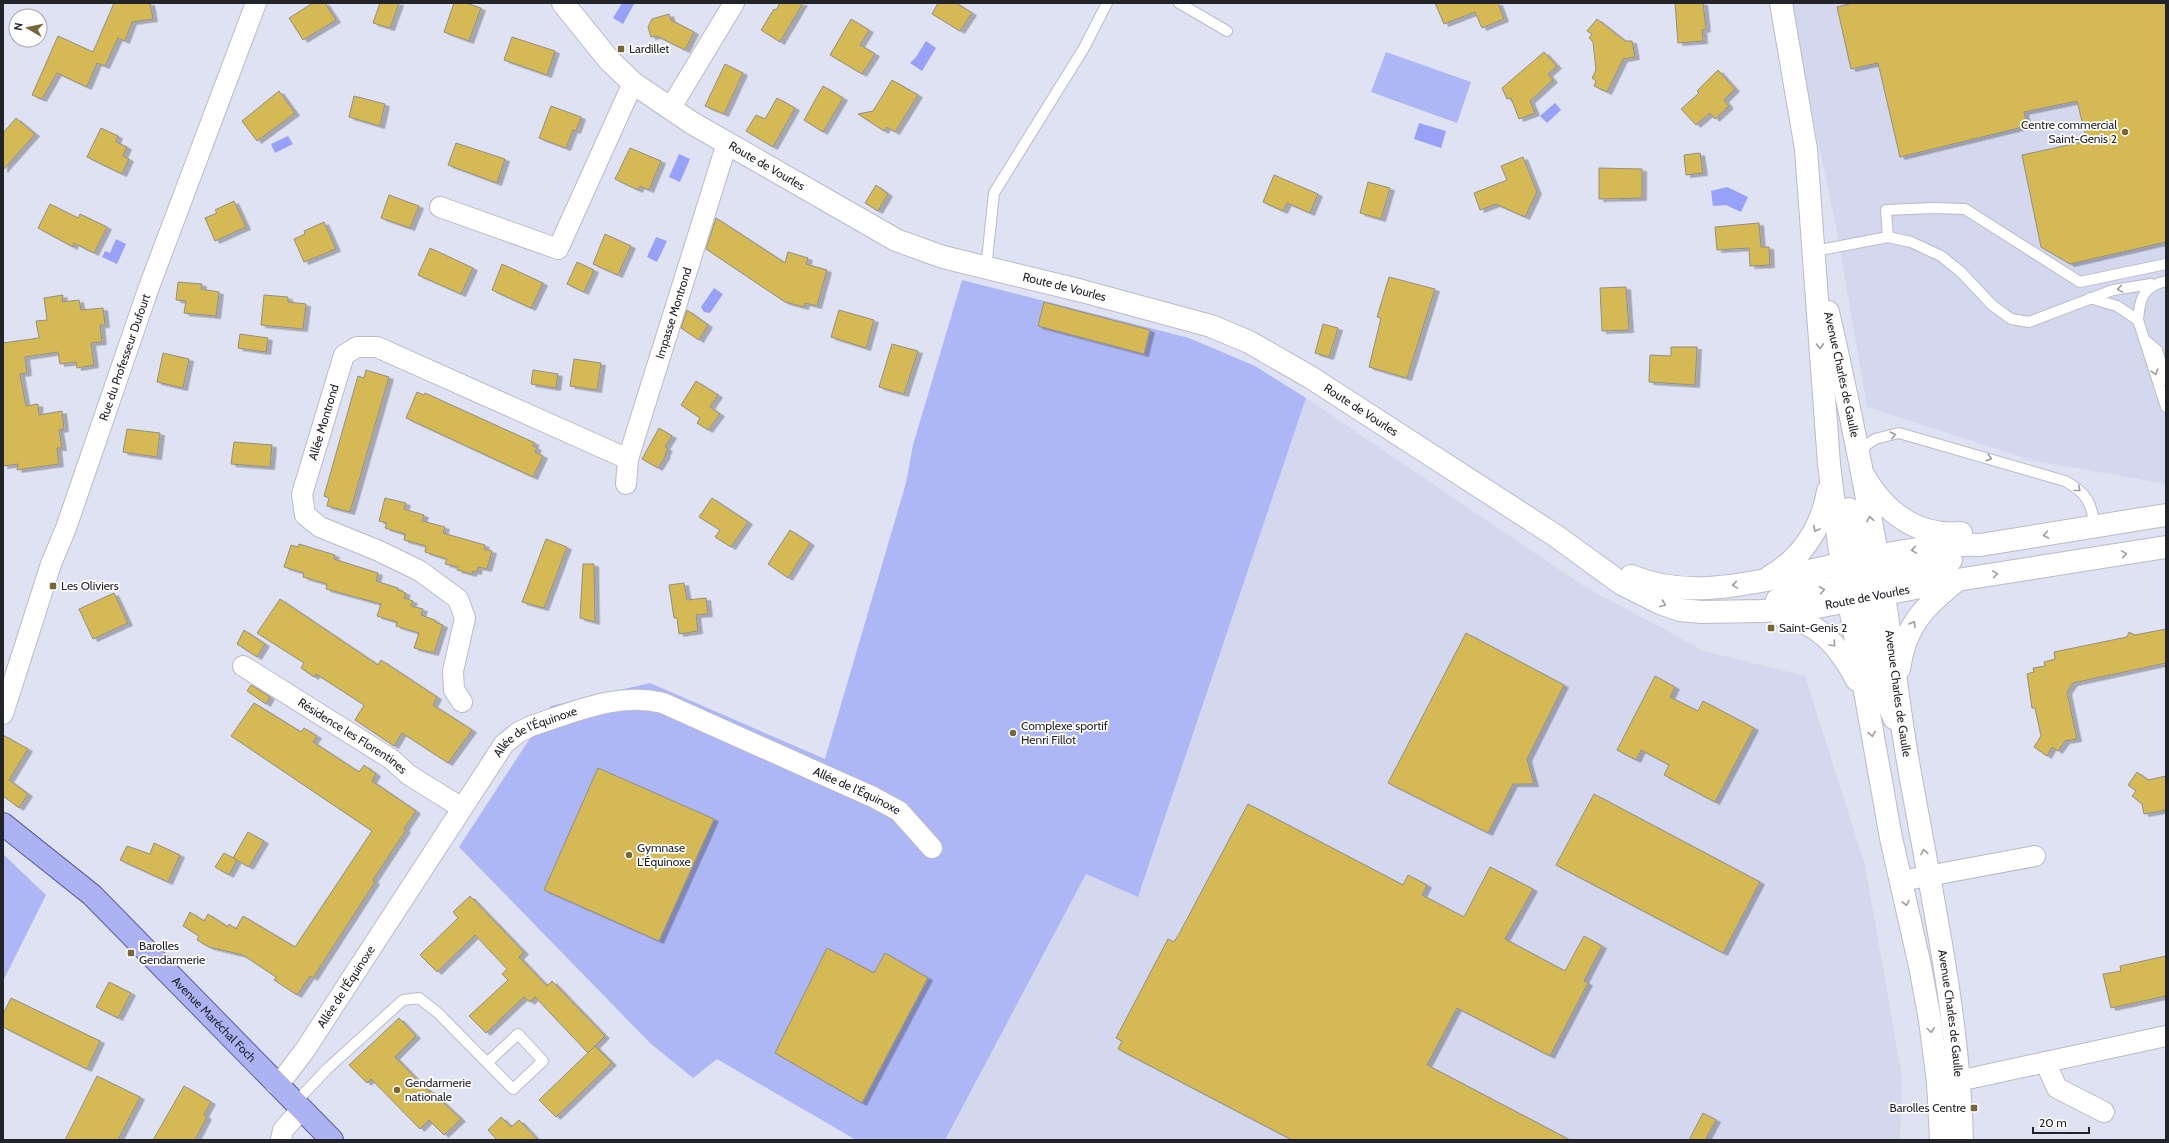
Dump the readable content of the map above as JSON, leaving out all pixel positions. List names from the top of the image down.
{
  "streets": {
    "main road": ["Avenue Maréchal Foch"],
    "street": [
      "Route de Vourles",
      "Impasse Montrond",
      "Rue du Professeur Dufourt",
      "Avenue Charles de Gaulle",
      "Allée Montrond",
      "Allée de l'Équinoxe",
      "Résidence les Florentines"
    ]
  },
  "crossings": [
    ["Route de Vourles", "Impasse Montrond"],
    ["Route de Vourles", "Avenue Charles de Gaulle"],
    ["Impasse Montrond", "Allée Montrond"],
    ["Allée de l'Équinoxe", "Résidence les Florentines"],
    ["Allée de l'Équinoxe", "Avenue Maréchal Foch"]
  ],
  "places": {
    "transit": [
      "Lardillet",
      "Les Oliviers",
      "Saint-Genis 2",
      "Barolles Gendarmerie",
      "Barolles Centre"
    ],
    "other": [
      "Centre commercial Saint-Genis 2",
      "Complexe sportif Henri Fillot",
      "Gymnase L'Équinoxe",
      "Gendarmerie nationale"
    ]
  },
  "scale_bar": "20 m",
  "north": "left"
}
